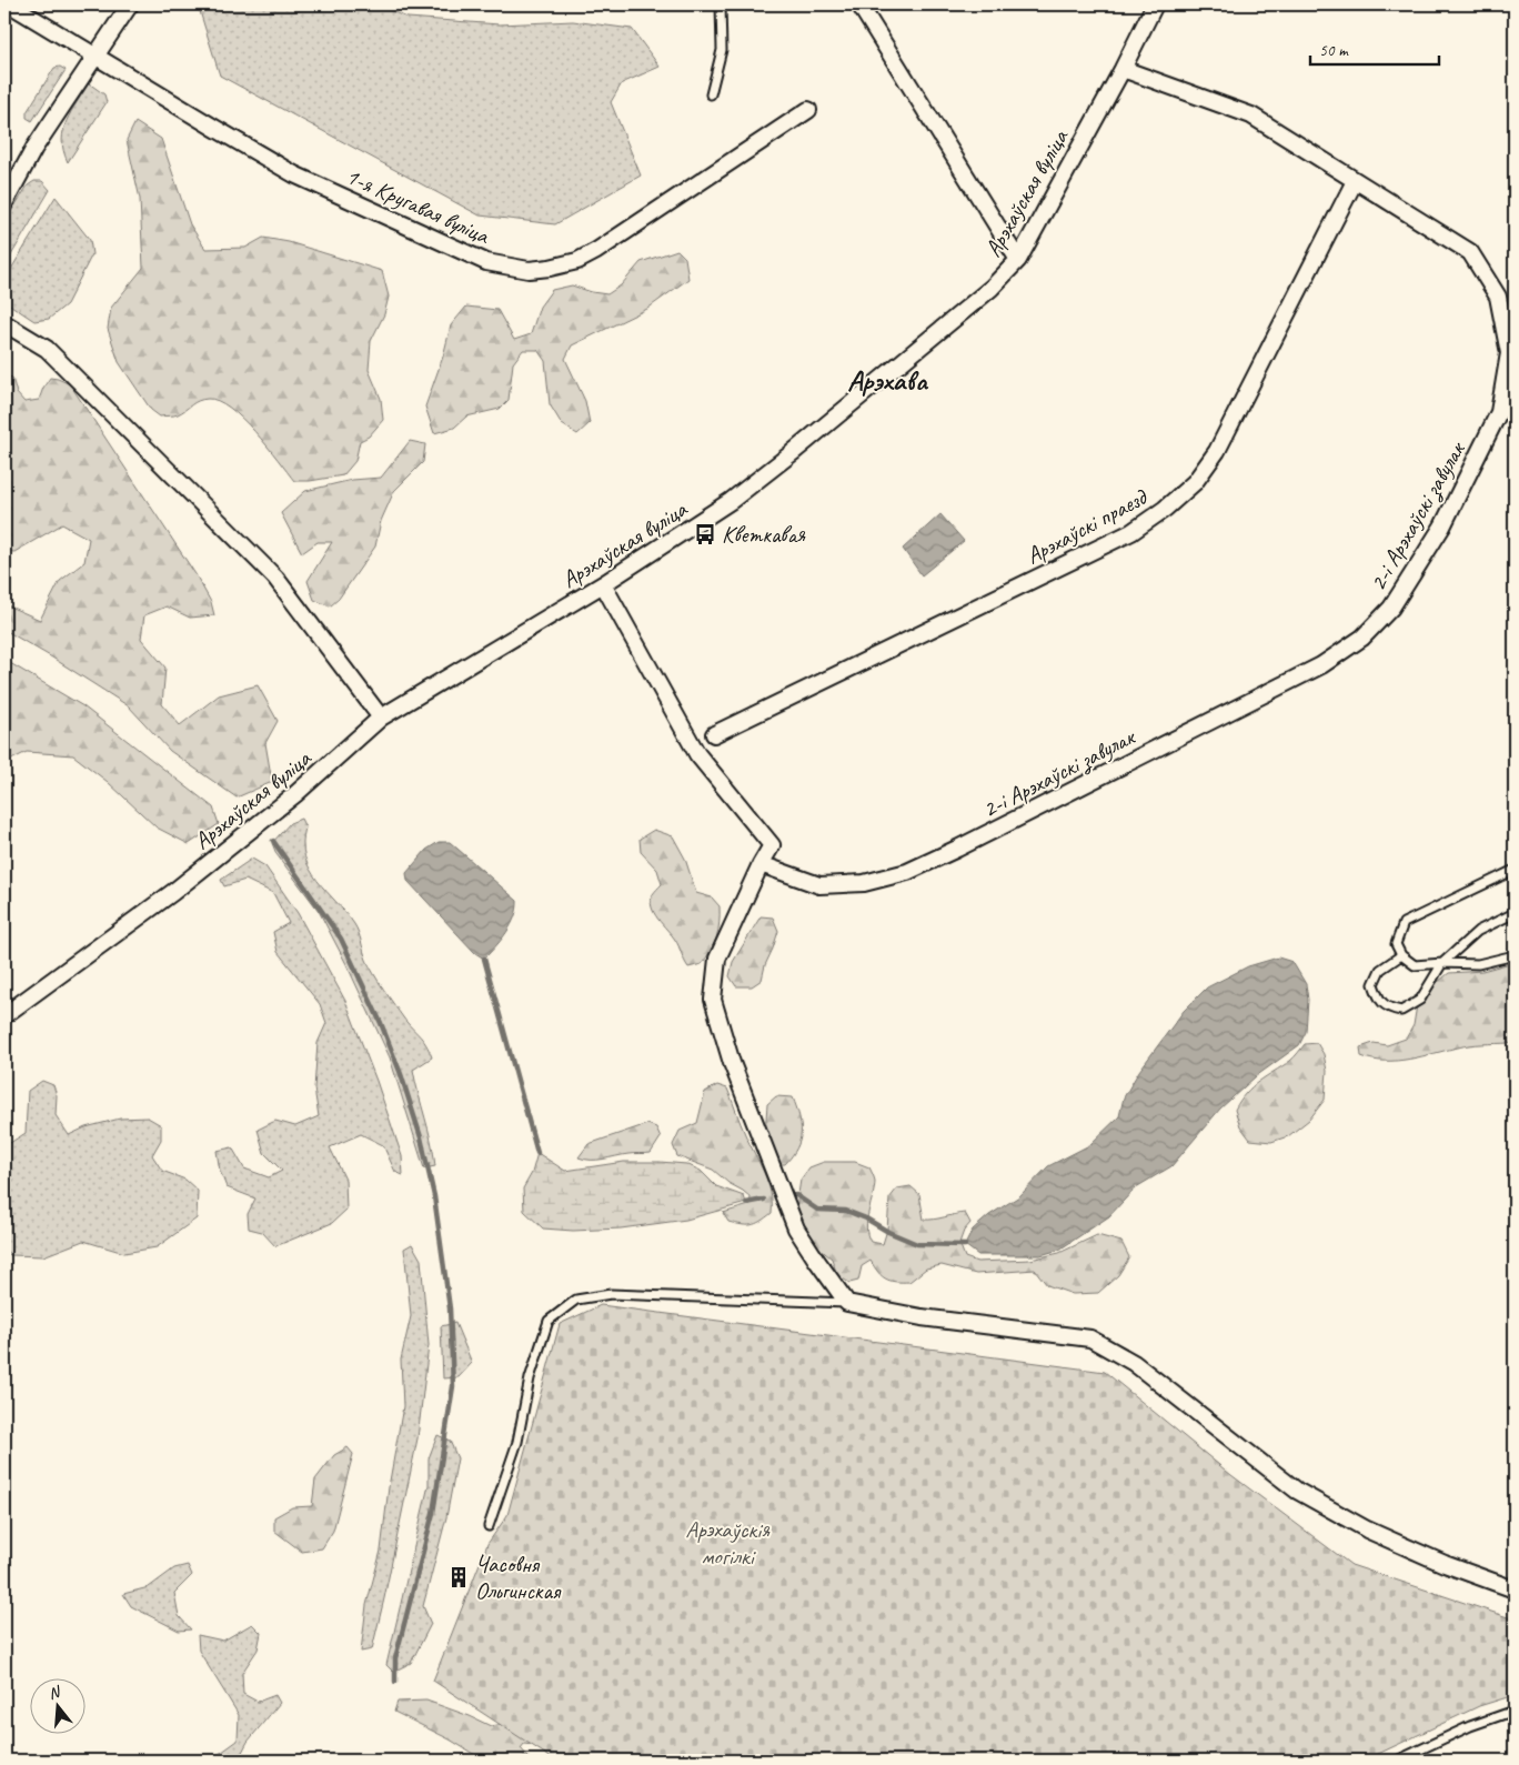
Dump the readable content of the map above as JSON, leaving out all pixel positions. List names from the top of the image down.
{
  "streets": {
    "street": [
      "Арэхаўская вуліца",
      "1-я Кругавая вуліца",
      "2-і Арэхаўскі завулак",
      "Арэхаўскі праезд"
    ]
  },
  "crossings": [
    ["Арэхаўская вуліца", "2-і Арэхаўскі завулак"],
    ["2-і Арэхаўскі завулак", "Арэхаўскі праезд"]
  ],
  "districts": ["Арэхава"],
  "parks": ["Арэхаўскія могілкі"],
  "places": {
    "bus stop": ["Кветкавая"],
    "building": ["Часовня Ольгинская"]
  },
  "scale_bar": "50 m",
  "north": "top"
}
